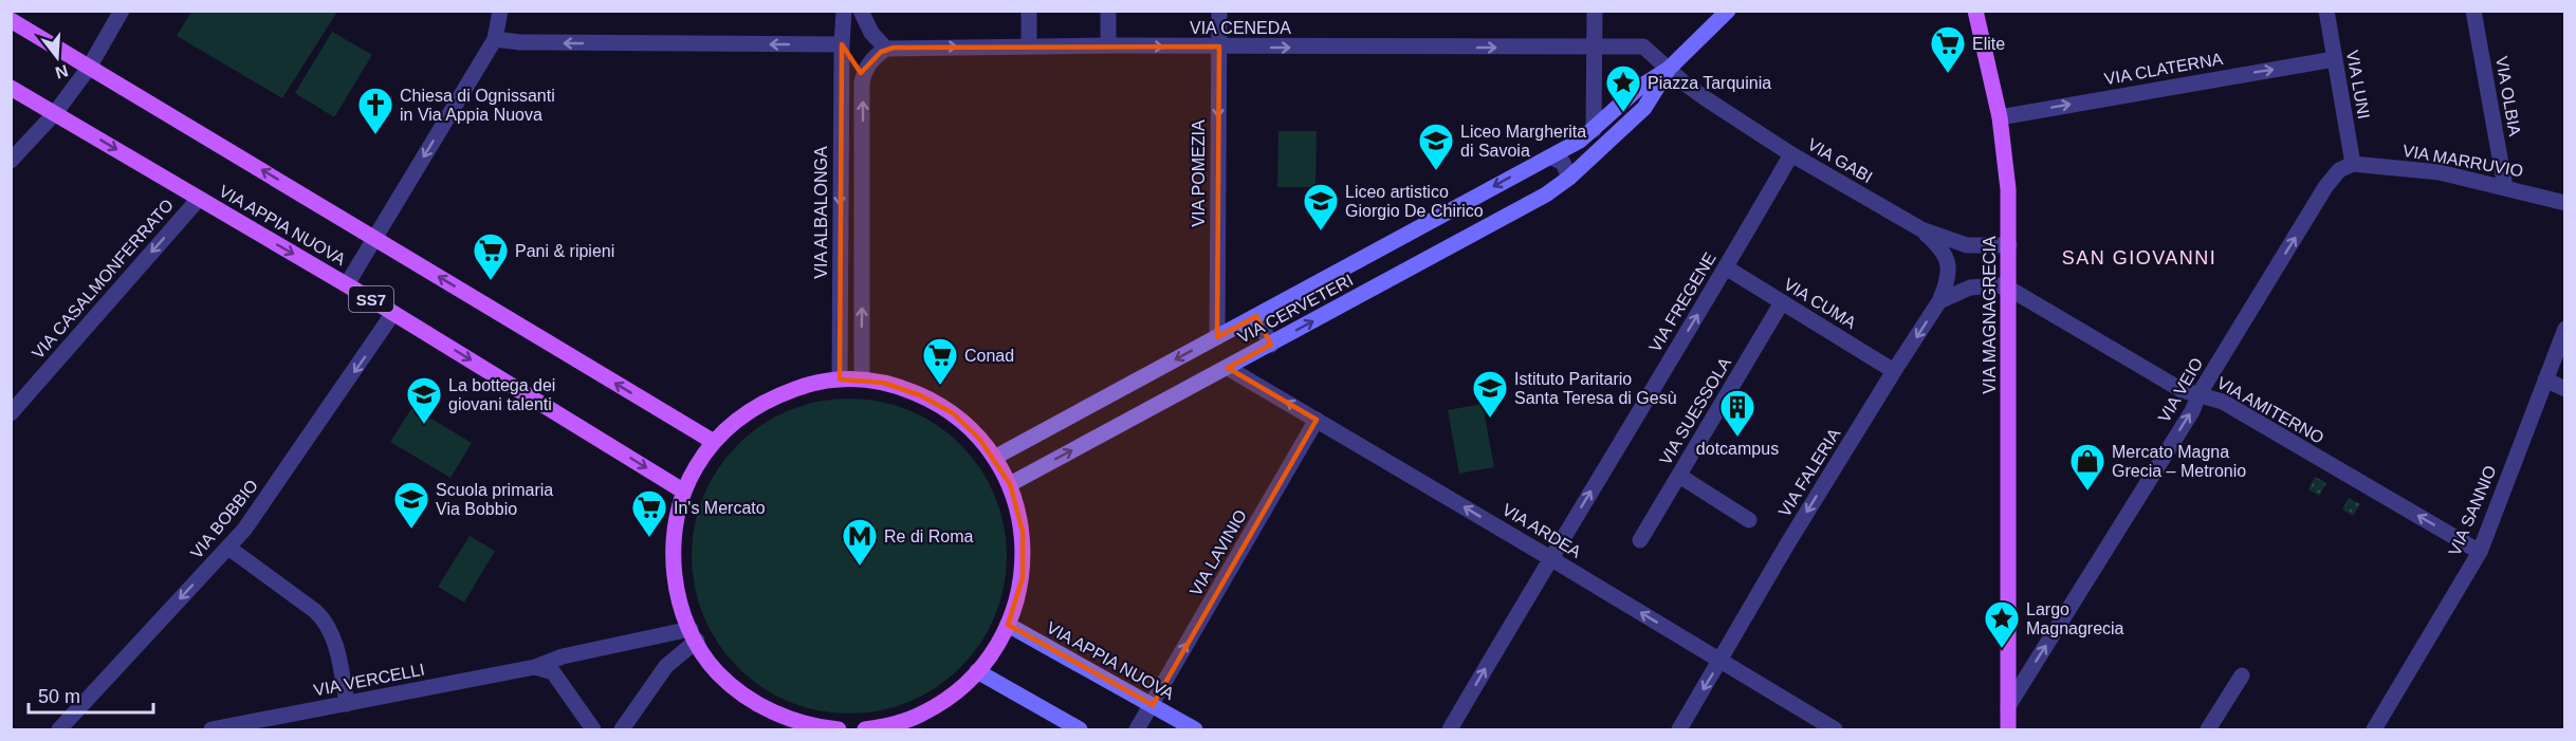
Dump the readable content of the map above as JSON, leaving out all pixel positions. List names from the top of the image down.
{
  "streets": {
    "main road": [
      "VIA APPIA NUOVA",
      "SS7",
      "VIA CERVETERI",
      "VIA MAGNAGRECIA"
    ],
    "street": [
      "VIA CENEDA",
      "VIA CLATERNA",
      "VIA LUNI",
      "VIA OLBIA",
      "VIA GABI",
      "VIA MARRUVIO",
      "VIA POMEZIA",
      "VIA ALBALONGA",
      "VIA CASALMONFERRATO",
      "VIA FREGENE",
      "VIA CUMA",
      "VIA VEIO",
      "VIA AMITERNO",
      "VIA SUESSOLA",
      "VIA FALERIA",
      "VIA SANNIO",
      "VIA BOBBIO",
      "VIA ARDEA",
      "VIA LAVINIO",
      "VIA VERCELLI"
    ]
  },
  "crossings": [
    ["VIA CENEDA", "VIA POMEZIA"],
    ["VIA CLATERNA", "VIA LUNI"],
    ["VIA CLATERNA", "VIA MAGNAGRECIA"],
    ["VIA LUNI", "VIA MARRUVIO"],
    ["VIA LUNI", "VIA VEIO"],
    ["VIA OLBIA", "VIA MARRUVIO"],
    ["VIA GABI", "VIA FREGENE"],
    ["VIA GABI", "VIA MAGNAGRECIA"],
    ["VIA GABI", "VIA FALERIA"],
    ["VIA MARRUVIO", "VIA VEIO"],
    ["VIA POMEZIA", "VIA CERVETERI"],
    ["VIA APPIA NUOVA", "VIA CASALMONFERRATO"],
    ["VIA APPIA NUOVA", "VIA BOBBIO"],
    ["VIA APPIA NUOVA", "VIA LAVINIO"],
    ["VIA FREGENE", "VIA CUMA"],
    ["VIA FREGENE", "VIA ARDEA"],
    ["VIA CUMA", "VIA SUESSOLA"],
    ["VIA CUMA", "VIA FALERIA"],
    ["VIA CERVETERI", "VIA ARDEA"],
    ["VIA MAGNAGRECIA", "VIA VEIO"],
    ["VIA MAGNAGRECIA", "VIA AMITERNO"],
    ["VIA VEIO", "VIA AMITERNO"],
    ["VIA AMITERNO", "VIA SANNIO"],
    ["VIA FALERIA", "VIA ARDEA"],
    ["VIA ARDEA", "VIA LAVINIO"]
  ],
  "one_way": [
    "VIA CENEDA",
    "VIA CLATERNA",
    "VIA POMEZIA",
    "VIA CASALMONFERRATO",
    "VIA FREGENE",
    "VIA VEIO",
    "VIA AMITERNO",
    "VIA FALERIA",
    "VIA BOBBIO",
    "VIA ARDEA",
    "VIA LAVINIO"
  ],
  "districts": ["SAN GIOVANNI"],
  "places": {
    "supermarket": [
      "Elite",
      "Pani & ripieni",
      "Conad",
      "In's Mercato"
    ],
    "place": ["Piazza Tarquinia", "Largo Magnagrecia"],
    "church": ["Chiesa di Ognissanti in Via Appia Nuova"],
    "school or university": [
      "Liceo Margherita di Savoia",
      "Liceo artistico Giorgio De Chirico",
      "Istituto Paritario Santa Teresa di Gesù",
      "La bottega dei giovani talenti",
      "Scuola primaria Via Bobbio"
    ],
    "building": ["dotcampus"],
    "shop": ["Mercato Magna Grecia – Metronio"],
    "metro station": ["Re di Roma"]
  },
  "scale_bar": "50 m",
  "north": "bottom"
}
